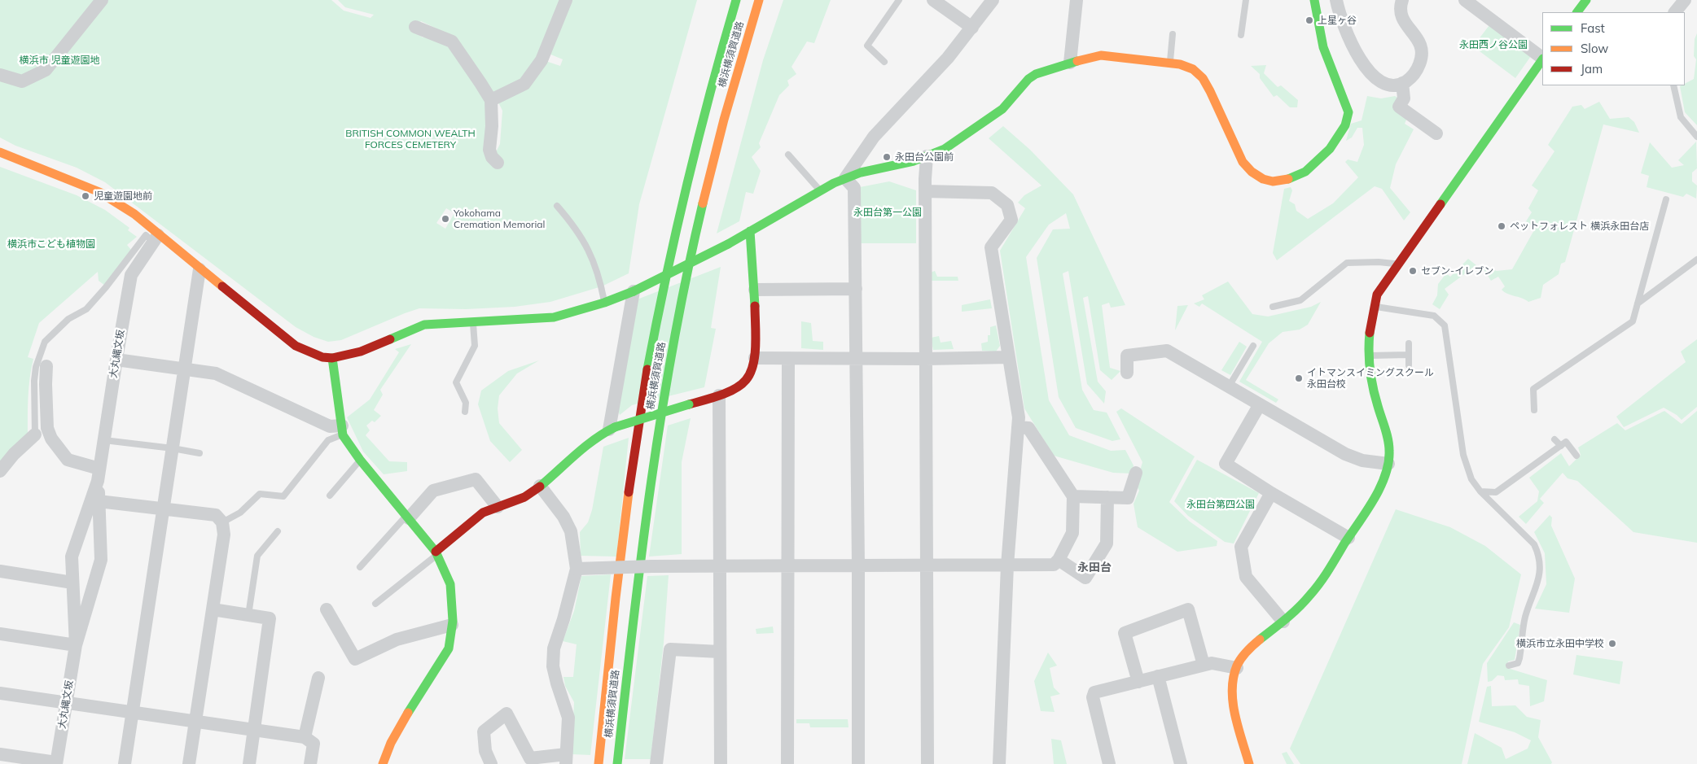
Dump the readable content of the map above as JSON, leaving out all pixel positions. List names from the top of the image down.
{
  "streets": {
    "main road": ["横浜横須賀道路"],
    "street": ["大丸縄文坂"]
  },
  "districts": ["永田台"],
  "parks": [
    "永田西ノ谷公園",
    "横浜市 児童遊園地",
    "BRITISH COMMON WEALTH FORCES CEMETERY",
    "永田台第一公園",
    "横浜市こども植物園",
    "永田台第四公園"
  ],
  "places": [
    "上星ヶ谷",
    "永田台公園前",
    "児童遊園地前",
    "Yokohama Cremation Memorial",
    "ペットフォレスト 横浜永田台店",
    "セブン-イレブン",
    "イトマンスイミングスクール 永田台校",
    "横浜市立永田中学校"
  ],
  "legend": ["Fast", "Slow", "Jam"]
}
